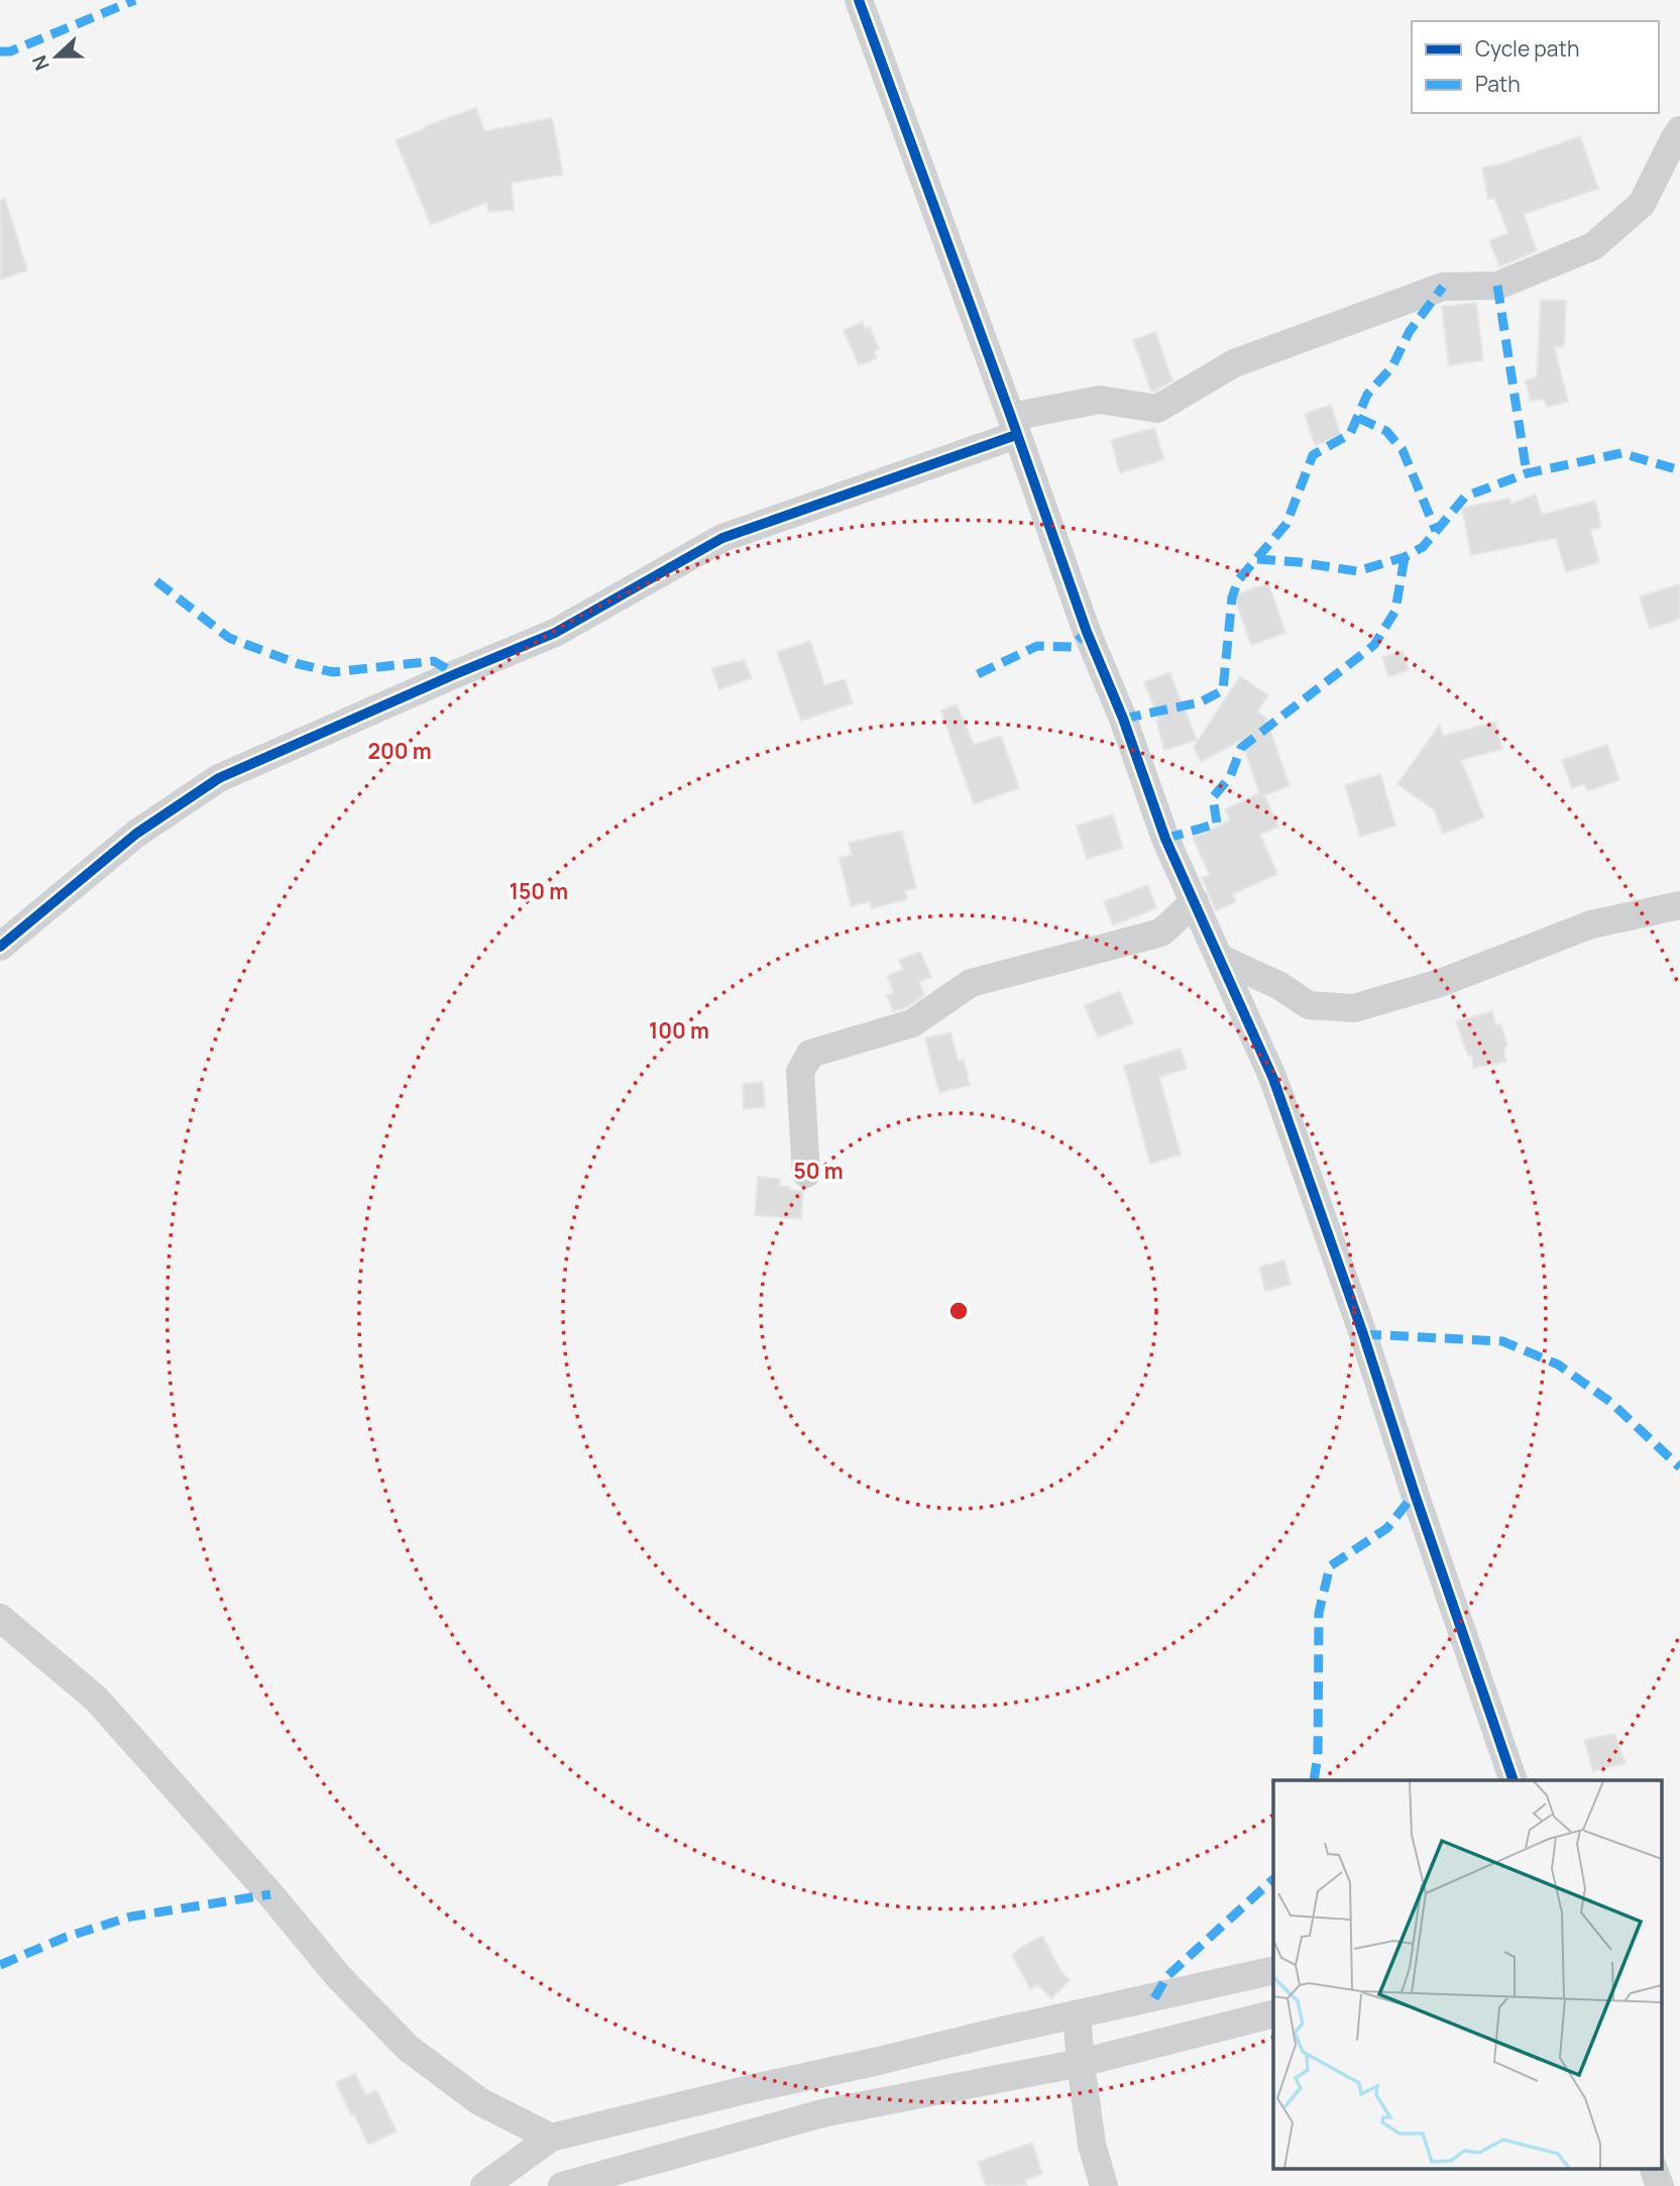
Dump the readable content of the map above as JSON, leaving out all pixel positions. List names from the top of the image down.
{
  "legend": ["Cycle path", "Path"],
  "north": "left",
  "rings": [
    "200 m",
    "150 m",
    "100 m",
    "50 m"
  ]
}
